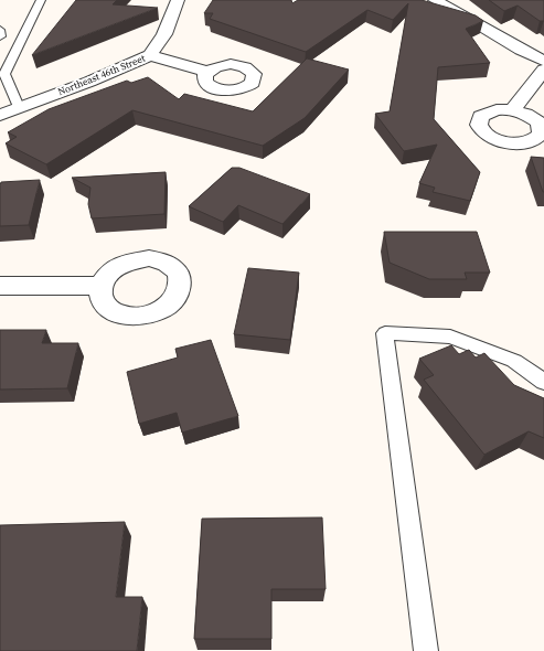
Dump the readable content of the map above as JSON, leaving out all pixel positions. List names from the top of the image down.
{
  "streets": {
    "street": ["Northeast 46th Street"]
  }
}
